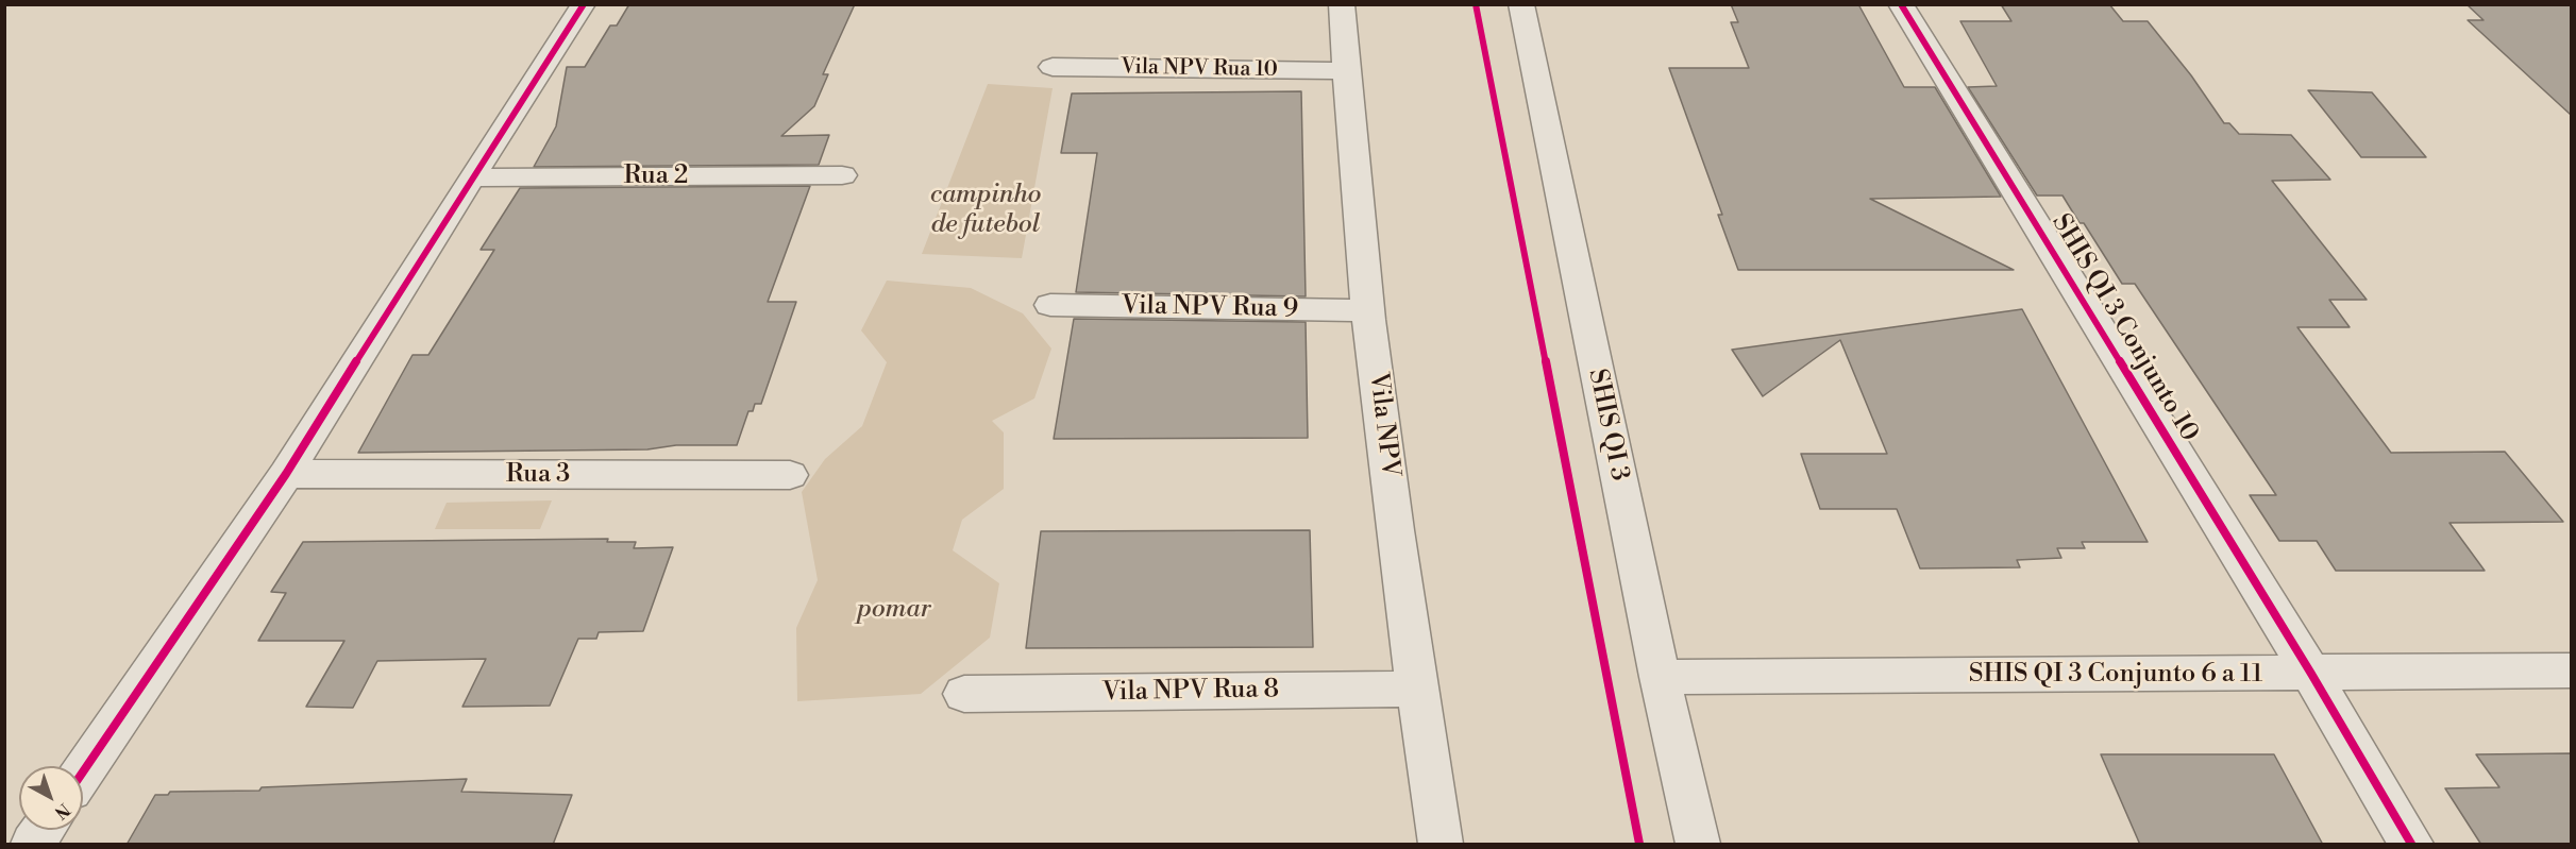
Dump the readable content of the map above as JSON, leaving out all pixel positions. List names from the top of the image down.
{
  "streets": {
    "street": [
      "Vila NPV Rua 10",
      "Rua 2",
      "Vila NPV Rua 9",
      "SHIS QI 3 Conjunto 10",
      "Vila NPV",
      "SHIS QI 3",
      "Rua 3",
      "SHIS QI 3 Conjunto 6 a 11",
      "Vila NPV Rua 8"
    ]
  },
  "crossings": [
    ["Vila NPV Rua 10", "Vila NPV"],
    ["Vila NPV Rua 9", "Vila NPV"],
    ["SHIS QI 3 Conjunto 10", "SHIS QI 3 Conjunto 6 a 11"],
    ["Vila NPV", "Vila NPV Rua 8"],
    ["SHIS QI 3", "SHIS QI 3 Conjunto 6 a 11"]
  ],
  "parks": ["campinho de futebol", "pomar"],
  "north": "bottom right"
}
